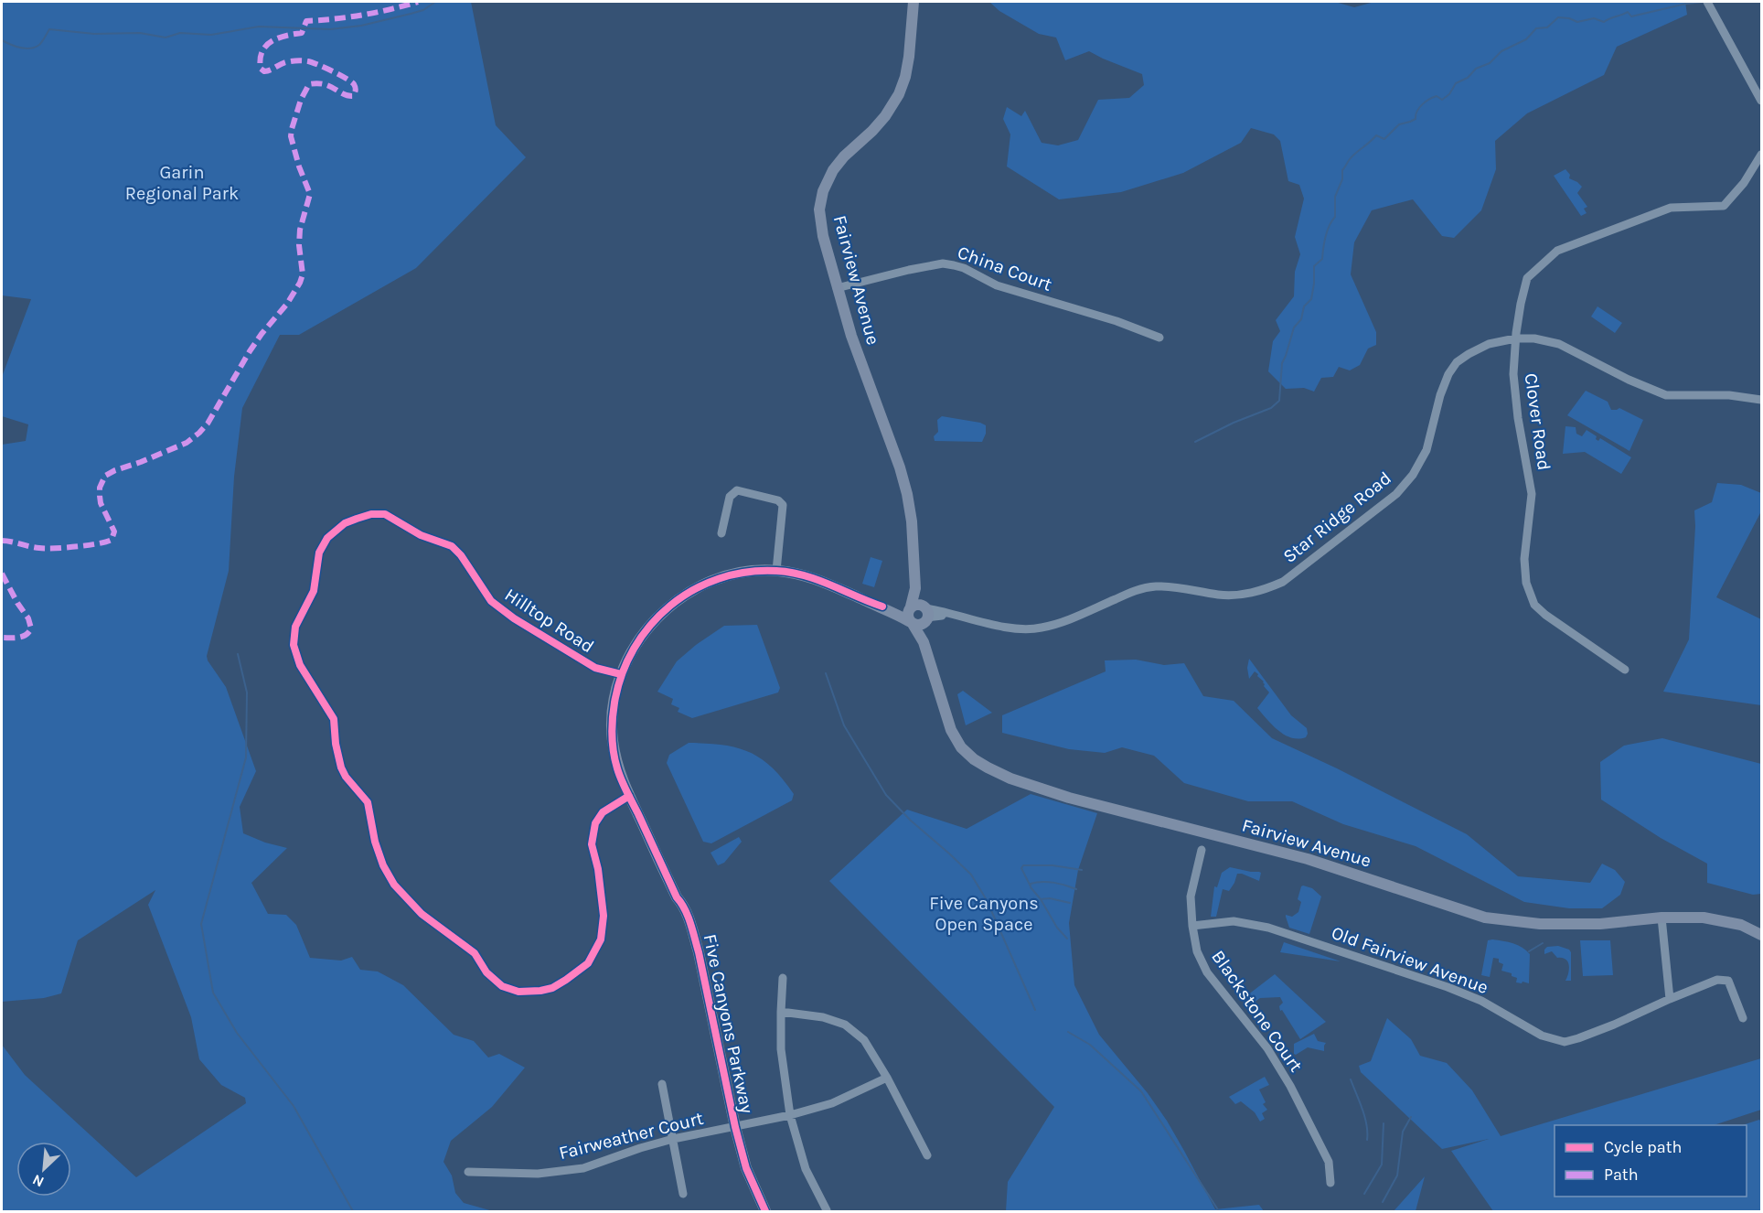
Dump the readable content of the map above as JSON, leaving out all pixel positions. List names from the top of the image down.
{
  "streets": {
    "main road": ["Fairview Avenue", "Five Canyons Parkway"],
    "street": [
      "China Court",
      "Clover Road",
      "Star Ridge Road",
      "Hilltop Road",
      "Old Fairview Avenue",
      "Blackstone Court",
      "Fairweather Court"
    ]
  },
  "crossings": [
    ["China Court", "Fairview Avenue"],
    ["Fairview Avenue", "Star Ridge Road"],
    ["Fairview Avenue", "Five Canyons Parkway"],
    ["Clover Road", "Star Ridge Road"],
    ["Star Ridge Road", "Five Canyons Parkway"],
    ["Hilltop Road", "Five Canyons Parkway"],
    ["Old Fairview Avenue", "Blackstone Court"],
    ["Five Canyons Parkway", "Fairweather Court"]
  ],
  "parks": ["Garin Regional Park", "Five Canyons Open Space"],
  "legend": ["Cycle path", "Path"],
  "north": "bottom left"
}
